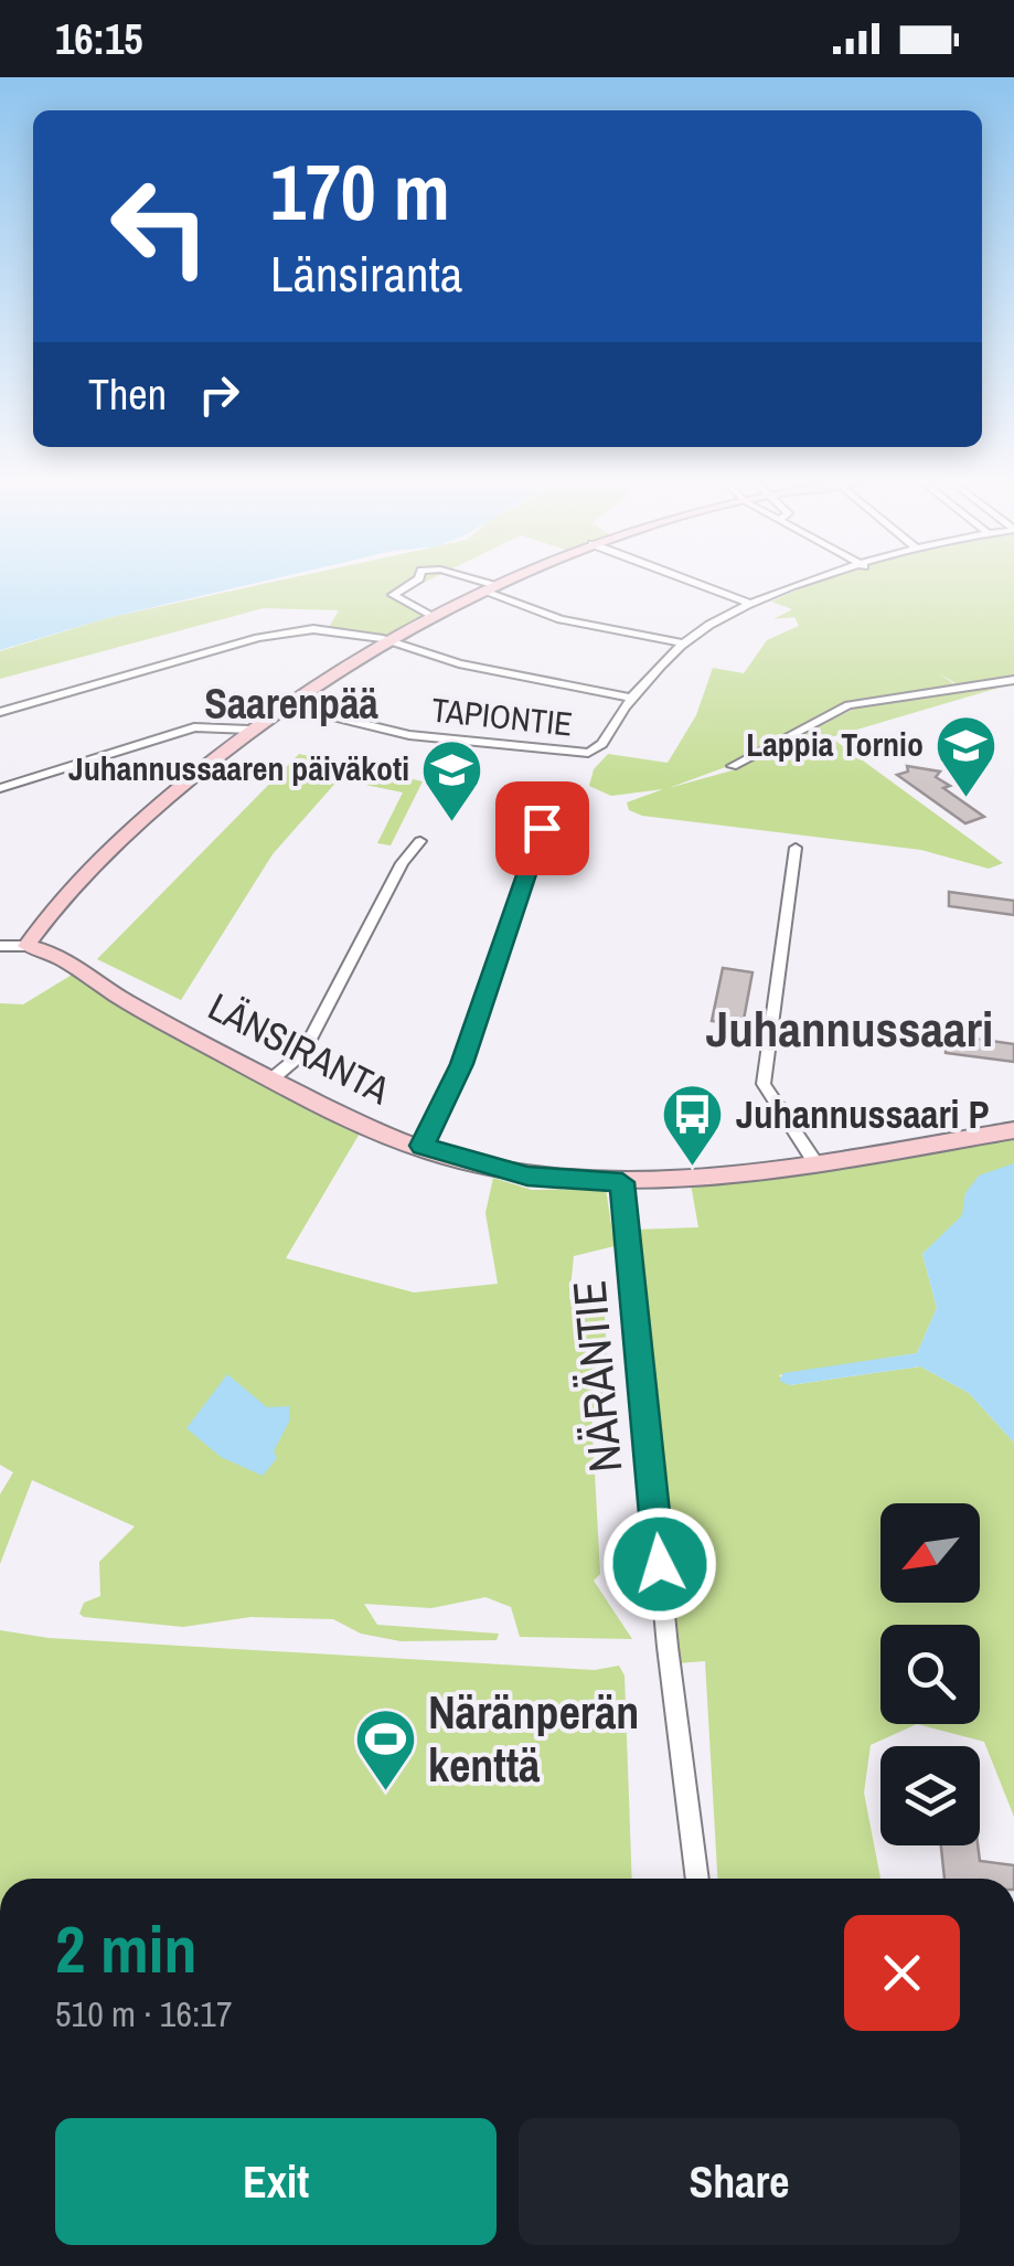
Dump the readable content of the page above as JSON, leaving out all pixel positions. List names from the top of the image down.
{
  "streets": {
    "street": ["TAPIONTIE", "LÄNSIRANTA", "NÄRÄNTIE"]
  },
  "crossings": [
    ["LÄNSIRANTA", "NÄRÄNTIE"]
  ],
  "districts": ["Saarenpää", "Juhannussaari"],
  "places": {
    "school or university": ["Lappia Tornio", "Juhannussaaren päiväkoti"],
    "bus stop": ["Juhannussaari P"],
    "sports": ["Näränperän kenttä"]
  },
  "north": "bottom left",
  "page": {
    "status": "16:15",
    "turn": ["170 m", "Länsiranta"],
    "then": "Then",
    "heading": ["2 min", "510 m · 16:17"],
    "buttons": ["Exit", "Share"]
  }
}
